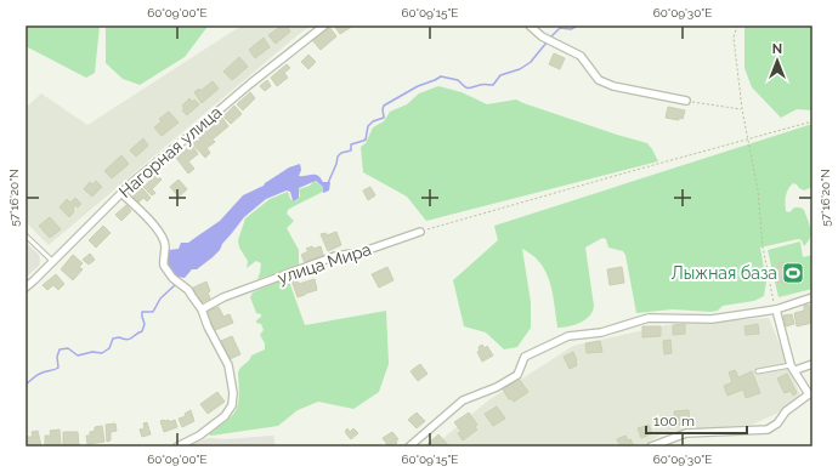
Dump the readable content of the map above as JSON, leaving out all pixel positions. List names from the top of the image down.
{
  "streets": {
    "street": ["Нагорная улица", "улица Мира"]
  },
  "places": {
    "sports": ["Лыжная база"]
  },
  "scale_bar": "100 m",
  "north": "top",
  "coordinates": [
    "60°09'00\"E",
    "60°09'15\"E",
    "60°09'30\"E",
    "57°16'20\"N"
  ]
}
